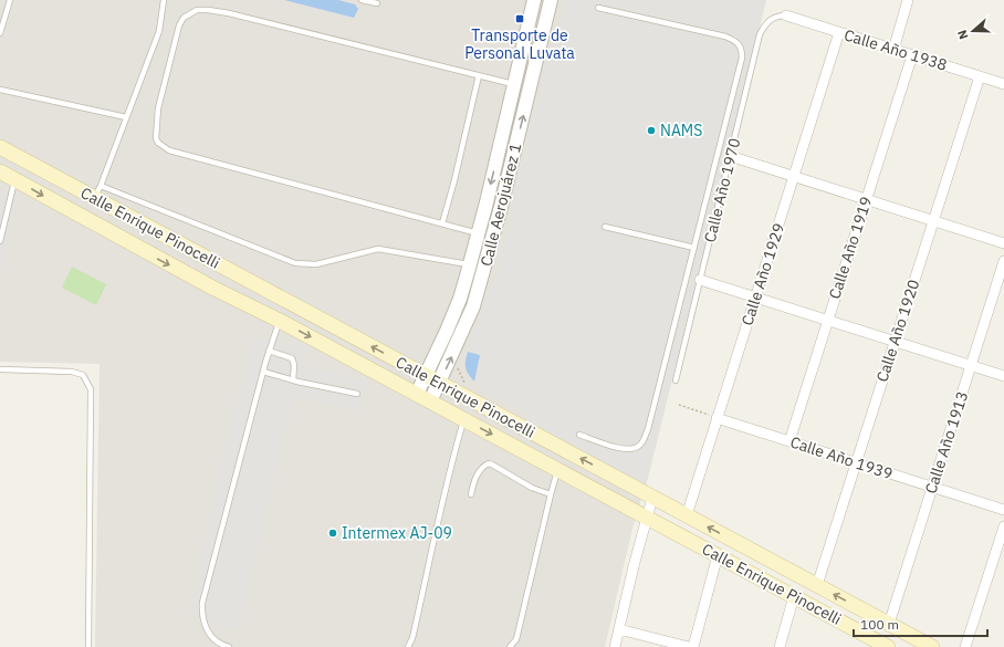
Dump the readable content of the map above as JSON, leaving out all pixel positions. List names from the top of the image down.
{
  "streets": {
    "main road": ["Calle Enrique Pinocelli"],
    "street": [
      "Calle Año 1938",
      "Calle Aerojuárez 1",
      "Calle Año 1919",
      "Calle Año 1929",
      "Calle Año 1920",
      "Calle Año 1913",
      "Calle Año 1939"
    ],
    "lane": ["Calle Año 1970"]
  },
  "crossings": [
    ["Calle Año 1938", "Calle Año 1970"],
    ["Calle Año 1938", "Calle Año 1919"],
    ["Calle Año 1938", "Calle Año 1929"],
    ["Calle Año 1938", "Calle Año 1920"],
    ["Calle Aerojuárez 1", "Calle Enrique Pinocelli"],
    ["Calle Enrique Pinocelli", "Calle Año 1929"],
    ["Calle Enrique Pinocelli", "Calle Año 1920"],
    ["Calle Enrique Pinocelli", "Calle Año 1913"],
    ["Calle Año 1919", "Calle Año 1939"],
    ["Calle Año 1929", "Calle Año 1939"],
    ["Calle Año 1920", "Calle Año 1939"],
    ["Calle Año 1913", "Calle Año 1939"]
  ],
  "places": {
    "transit": ["Transporte de Personal Luvata"],
    "other": ["NAMS", "Intermex AJ-09"]
  },
  "scale_bar": "100 m",
  "north": "left"
}
